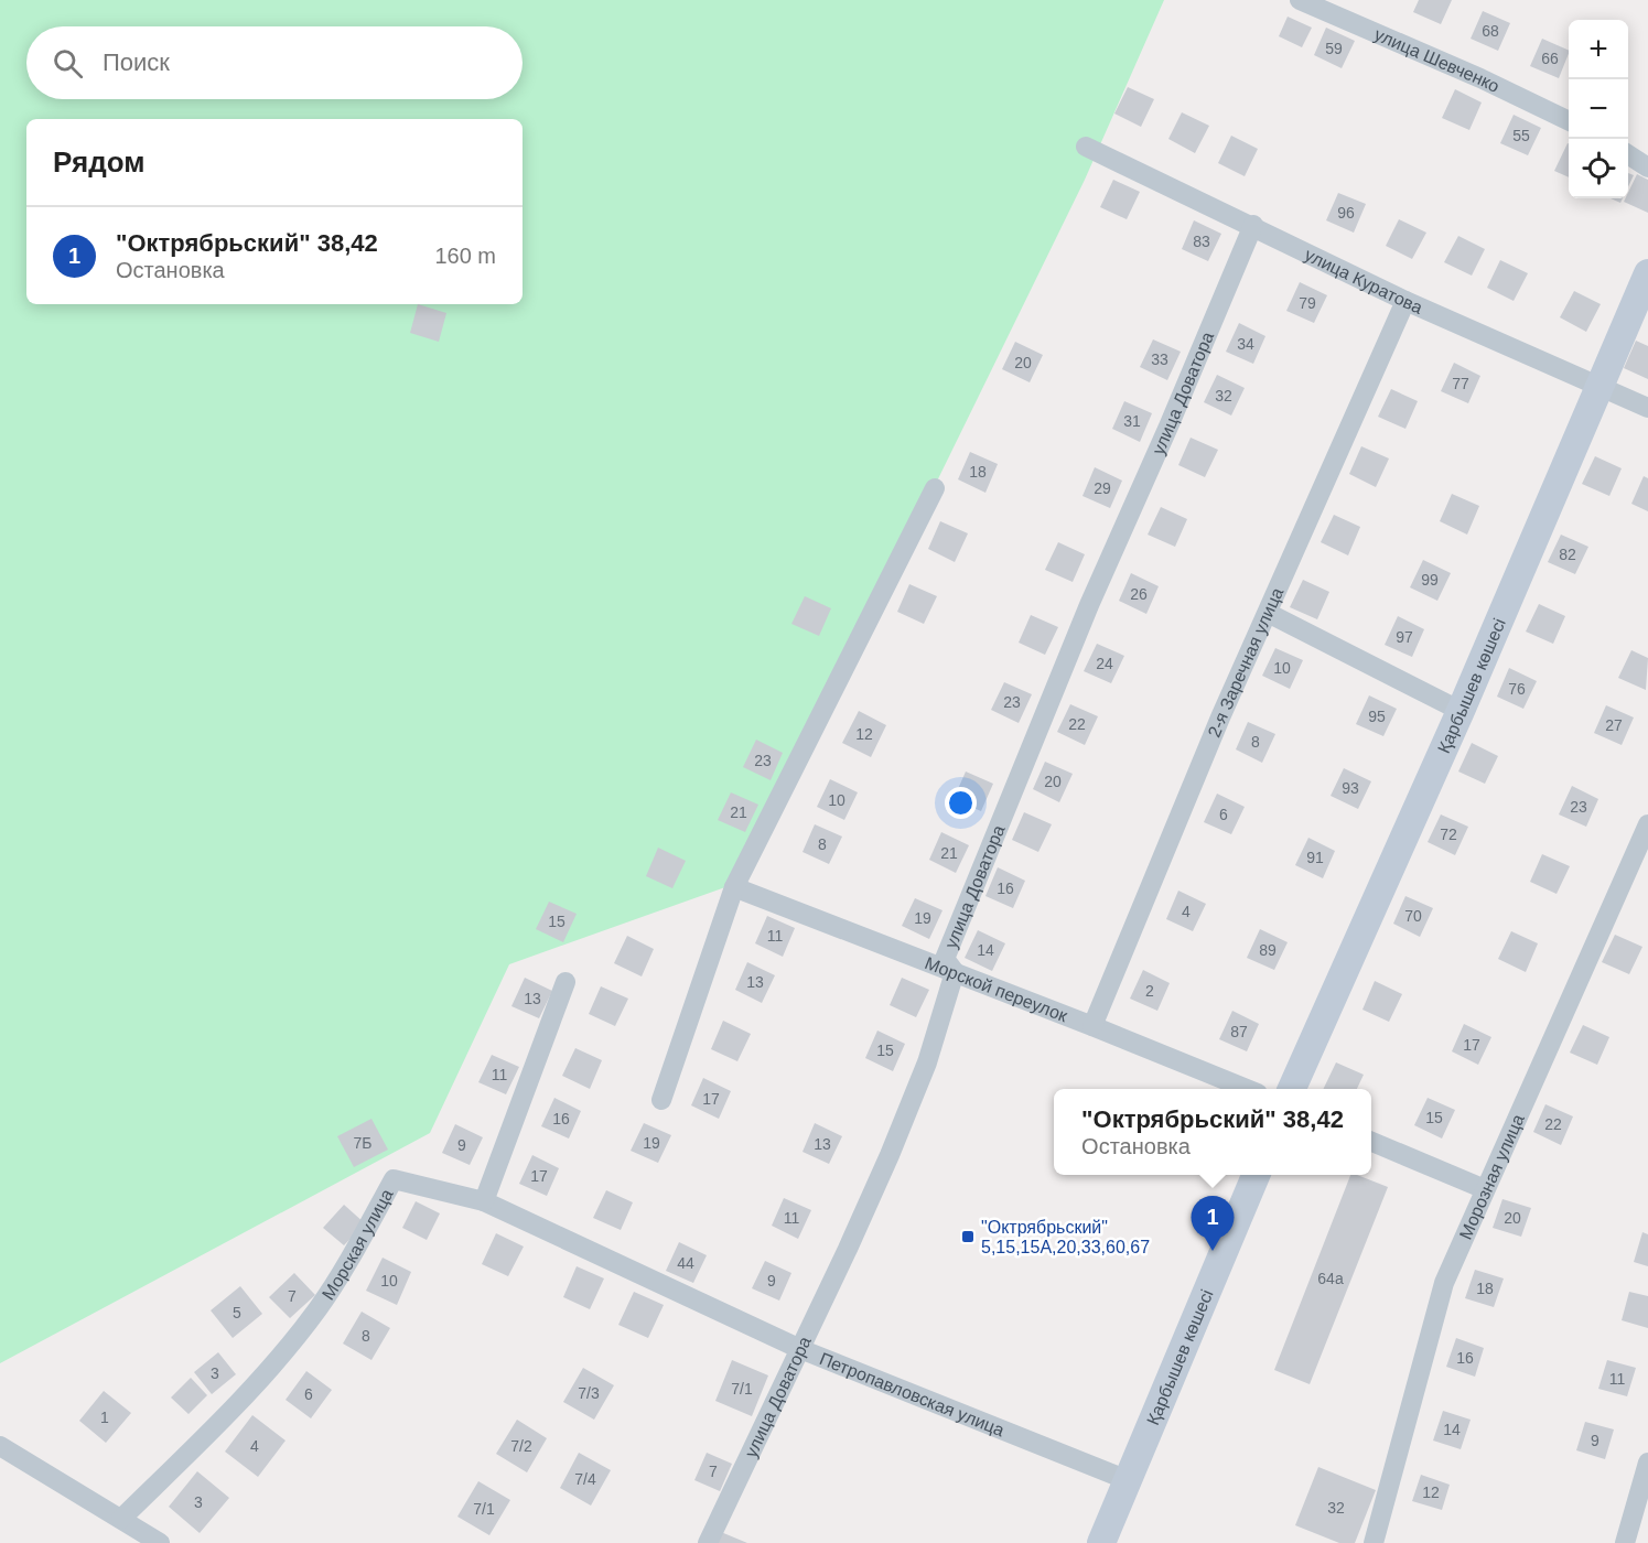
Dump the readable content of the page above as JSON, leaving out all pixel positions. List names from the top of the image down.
{
  "streets": {
    "main road": ["Қарбышев көшесі"],
    "street": [
      "улица Шевченко",
      "улица Куратова",
      "улица Доватора",
      "2-я Заречная улица",
      "Морской переулок",
      "Морозная улица",
      "Морская улица",
      "Петропавловская улица"
    ]
  },
  "crossings": [
    ["улица Куратова", "улица Доватора"],
    ["улица Куратова", "2-я Заречная улица"],
    ["улица Куратова", "Қарбышев көшесі"],
    ["улица Доватора", "Морской переулок"],
    ["улица Доватора", "Петропавловская улица"],
    ["2-я Заречная улица", "Морской переулок"],
    ["Қарбышев көшесі", "Петропавловская улица"],
    ["Морская улица", "Петропавловская улица"]
  ],
  "places": {
    "transit": ["\"Октрябрьский\" 5,15,15А,20,33,60,67"]
  },
  "house_numbers": [
    "68",
    "59",
    "66",
    "55",
    "96",
    "83",
    "79",
    "34",
    "33",
    "20",
    "77",
    "32",
    "31",
    "18",
    "29",
    "82",
    "99",
    "26",
    "97",
    "24",
    "10",
    "76",
    "23",
    "95",
    "22",
    "27",
    "12",
    "8",
    "23",
    "20",
    "93",
    "10",
    "23",
    "21",
    "6",
    "72",
    "8",
    "21",
    "91",
    "16",
    "4",
    "70",
    "19",
    "15",
    "11",
    "14",
    "89",
    "13",
    "2",
    "13",
    "87",
    "17",
    "15",
    "11",
    "17",
    "15",
    "16",
    "22",
    "7Б",
    "19",
    "13",
    "9",
    "17",
    "11",
    "20",
    "44",
    "64а",
    "10",
    "9",
    "18",
    "7",
    "5",
    "8",
    "16",
    "3",
    "11",
    "7/1",
    "7/3",
    "6",
    "1",
    "14",
    "9",
    "4",
    "7/2",
    "7",
    "7/4",
    "12",
    "3",
    "32",
    "7/1"
  ],
  "page": {
    "map_buttons": ["+", "−"],
    "search": "Поиск",
    "heading": "Рядом",
    "list": [
      {
        "mark": "1",
        "name": "\"Октрябрьский\" 38,42",
        "note": "Остановка",
        "value": "160 m"
      }
    ],
    "popup": ["\"Октрябрьский\" 38,42", "Остановка"],
    "pins": "1"
  }
}
